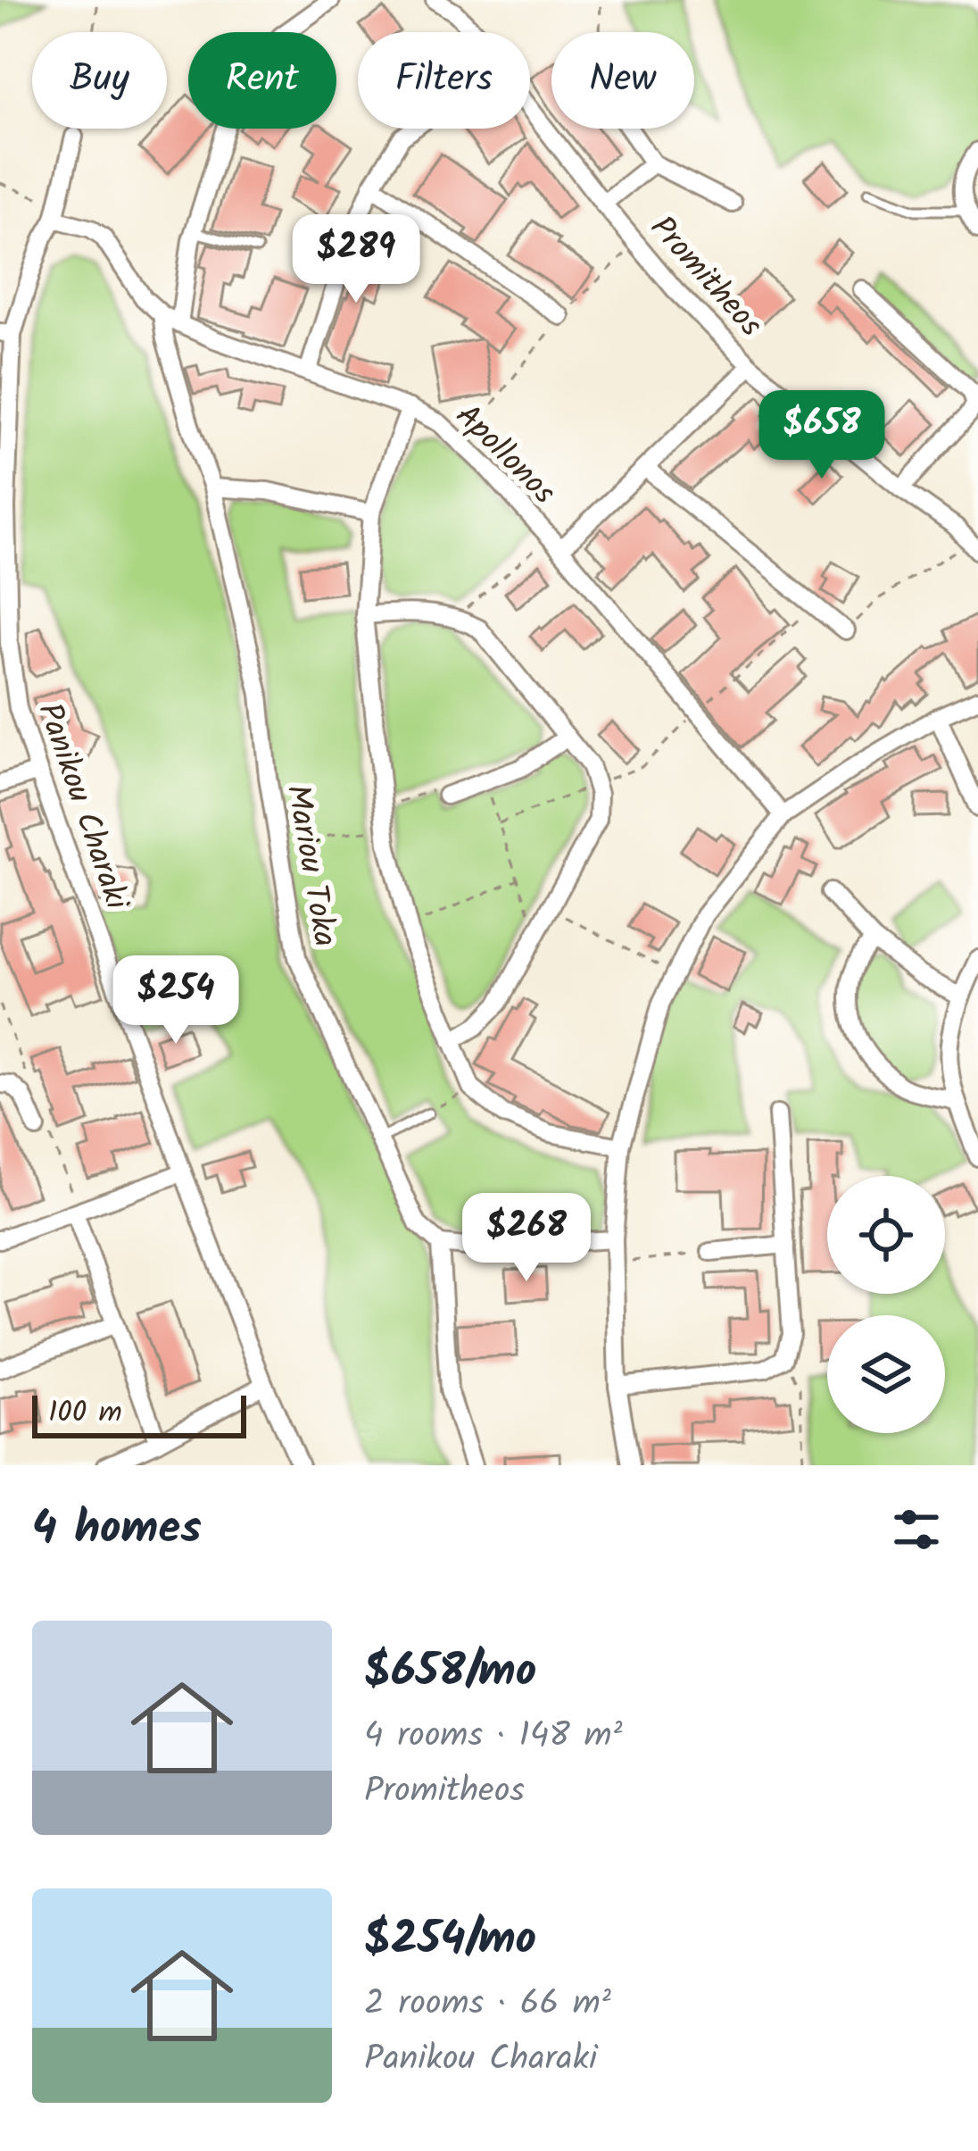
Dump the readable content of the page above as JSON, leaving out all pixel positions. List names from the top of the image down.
{
  "streets": {
    "street": [
      "Promitheos",
      "Apollonos",
      "Panikou Charaki",
      "Mariou Toka"
    ]
  },
  "crossings": [
    ["Apollonos", "Panikou Charaki"],
    ["Apollonos", "Mariou Toka"]
  ],
  "scale_bar": "100 m",
  "page": {
    "chip": [
      "Buy",
      "Rent",
      "Filters",
      "New"
    ],
    "price": [
      "$289",
      "$658",
      "$254",
      "$268"
    ],
    "scale": "100 m",
    "heading": "4 homes",
    "list": [
      {
        "name": "$658/mo",
        "note": "4 rooms · 148 m² · Promitheos"
      },
      {
        "name": "$254/mo",
        "note": "2 rooms · 66 m² · Panikou Charaki"
      }
    ]
  }
}
